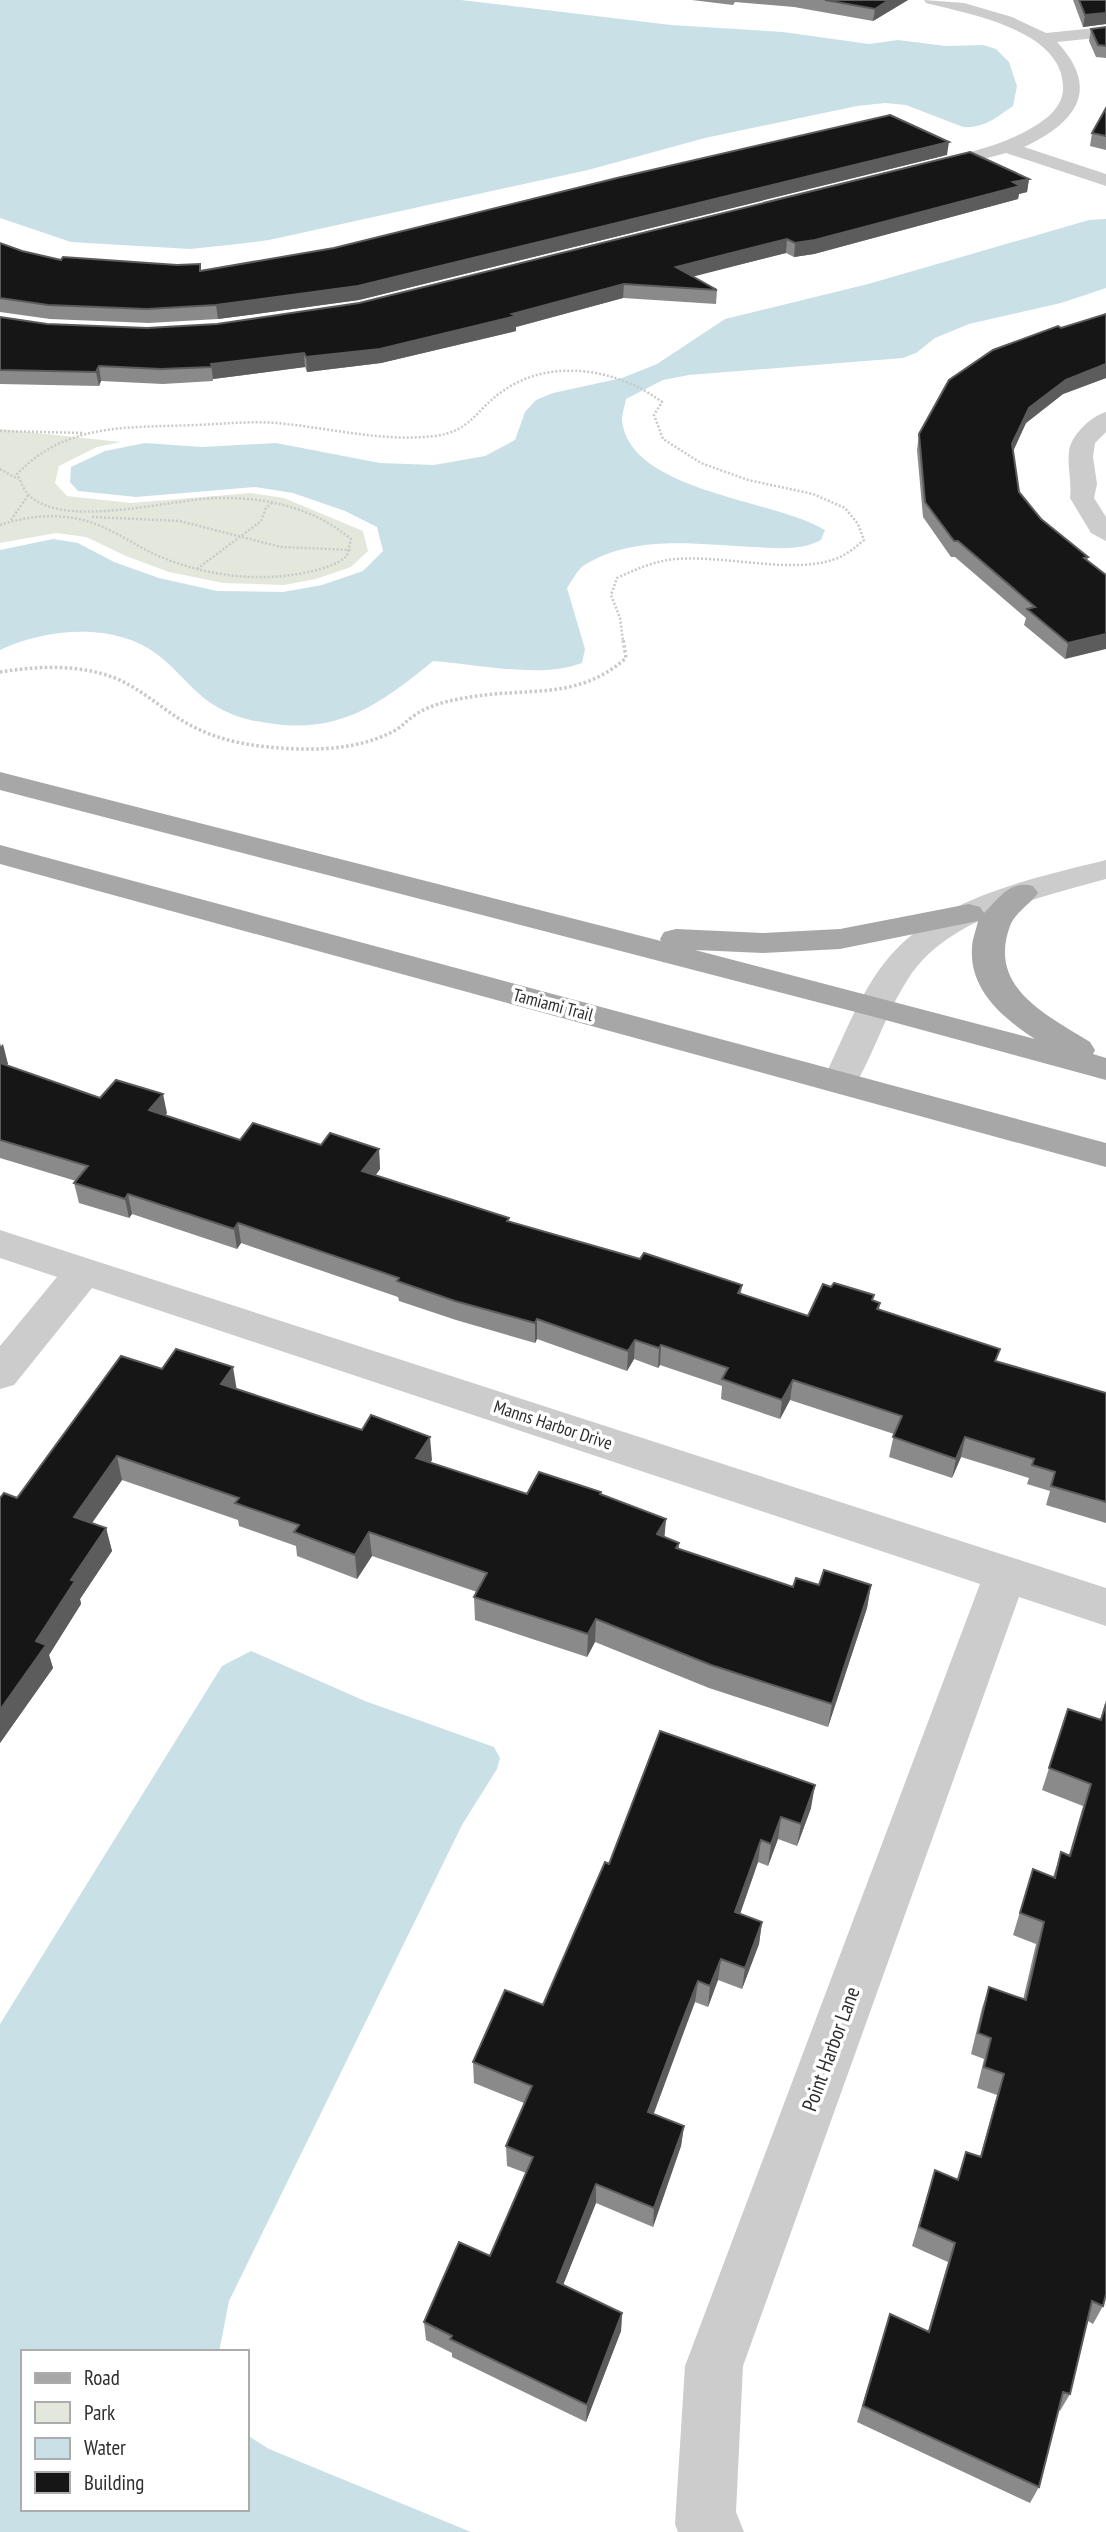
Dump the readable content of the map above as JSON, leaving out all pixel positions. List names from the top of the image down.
{
  "streets": {
    "main road": ["Tamiami Trail"],
    "street": ["Manns Harbor Drive", "Point Harbor Lane"]
  },
  "crossings": [
    ["Manns Harbor Drive", "Point Harbor Lane"]
  ],
  "legend": [
    "Road",
    "Park",
    "Water",
    "Building"
  ]
}
